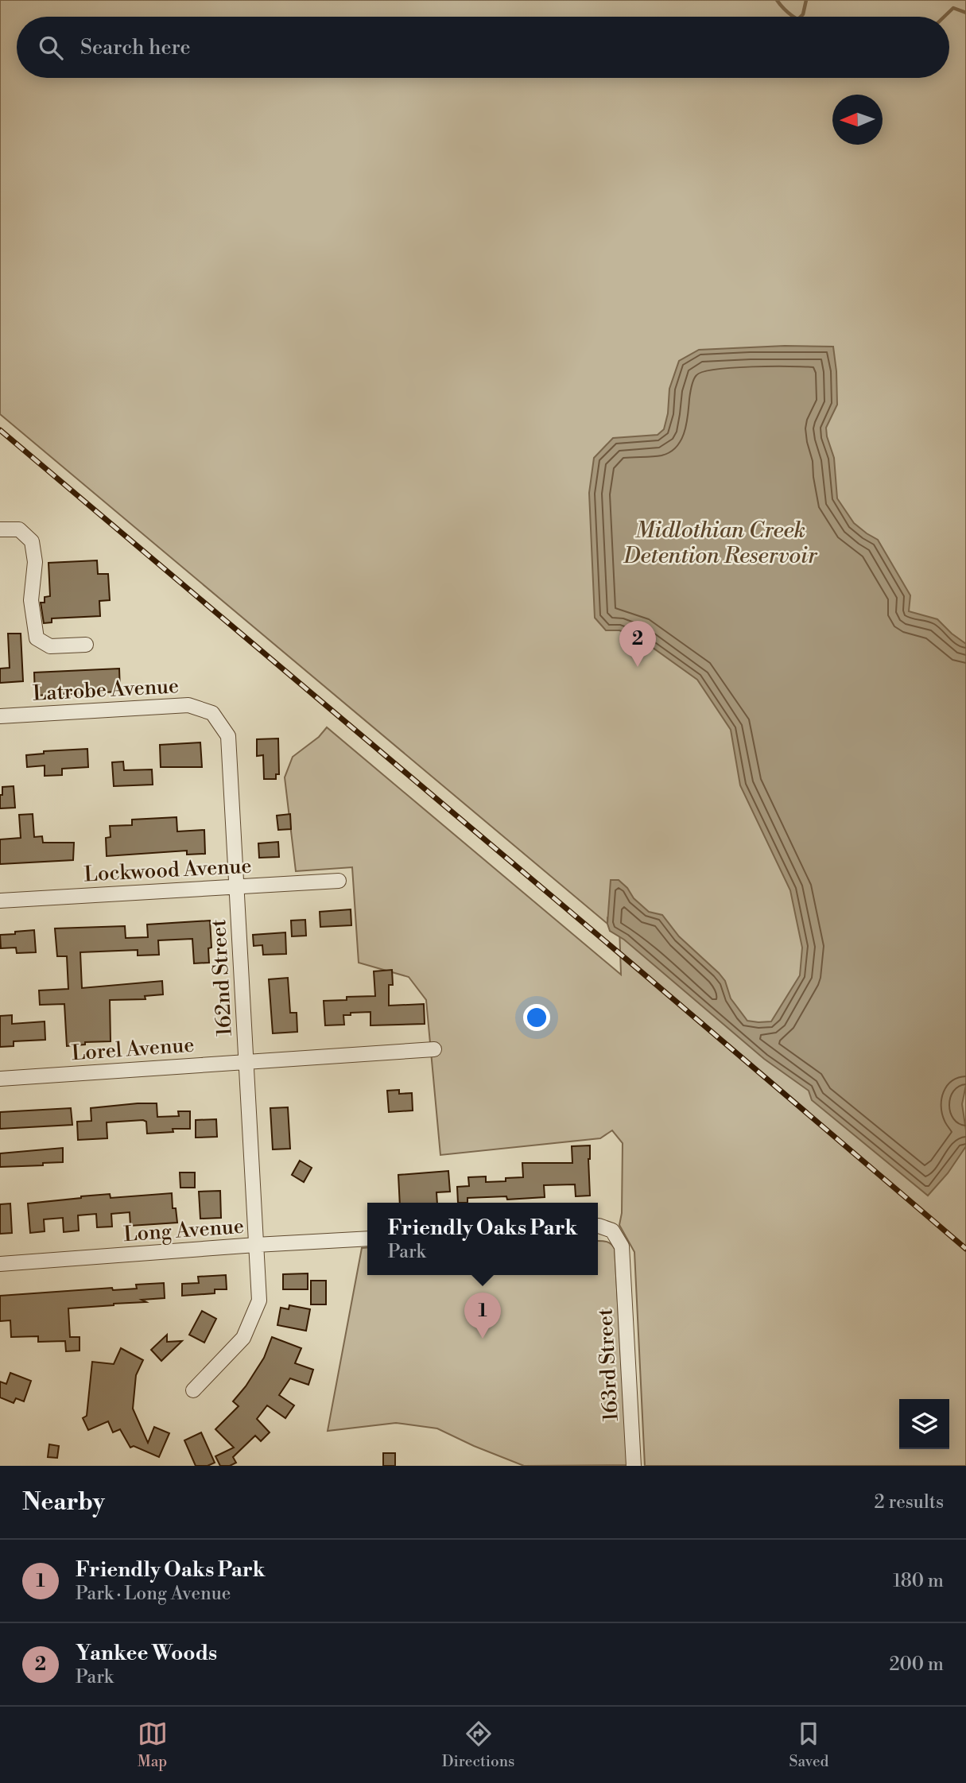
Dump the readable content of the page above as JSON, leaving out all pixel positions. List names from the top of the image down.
{
  "streets": {
    "street": [
      "Latrobe Avenue",
      "Lockwood Avenue",
      "162nd Street",
      "Lorel Avenue",
      "Long Avenue",
      "163rd Street"
    ]
  },
  "crossings": [
    ["Latrobe Avenue", "162nd Street"],
    ["Lockwood Avenue", "162nd Street"],
    ["162nd Street", "Lorel Avenue"],
    ["162nd Street", "Long Avenue"]
  ],
  "water": ["Midlothian Creek Detention Reservoir"],
  "north": "left",
  "page": {
    "search": "Search here",
    "pins": ["2", "1"],
    "popup": ["Friendly Oaks Park", "Park"],
    "heading": ["Nearby", "2 results"],
    "list": [
      {
        "mark": "1",
        "name": "Friendly Oaks Park",
        "note": "Park · Long Avenue",
        "value": "180 m"
      },
      {
        "mark": "2",
        "name": "Yankee Woods",
        "note": "Park",
        "value": "200 m"
      }
    ],
    "nav": ["Map", "Directions", "Saved"]
  }
}
